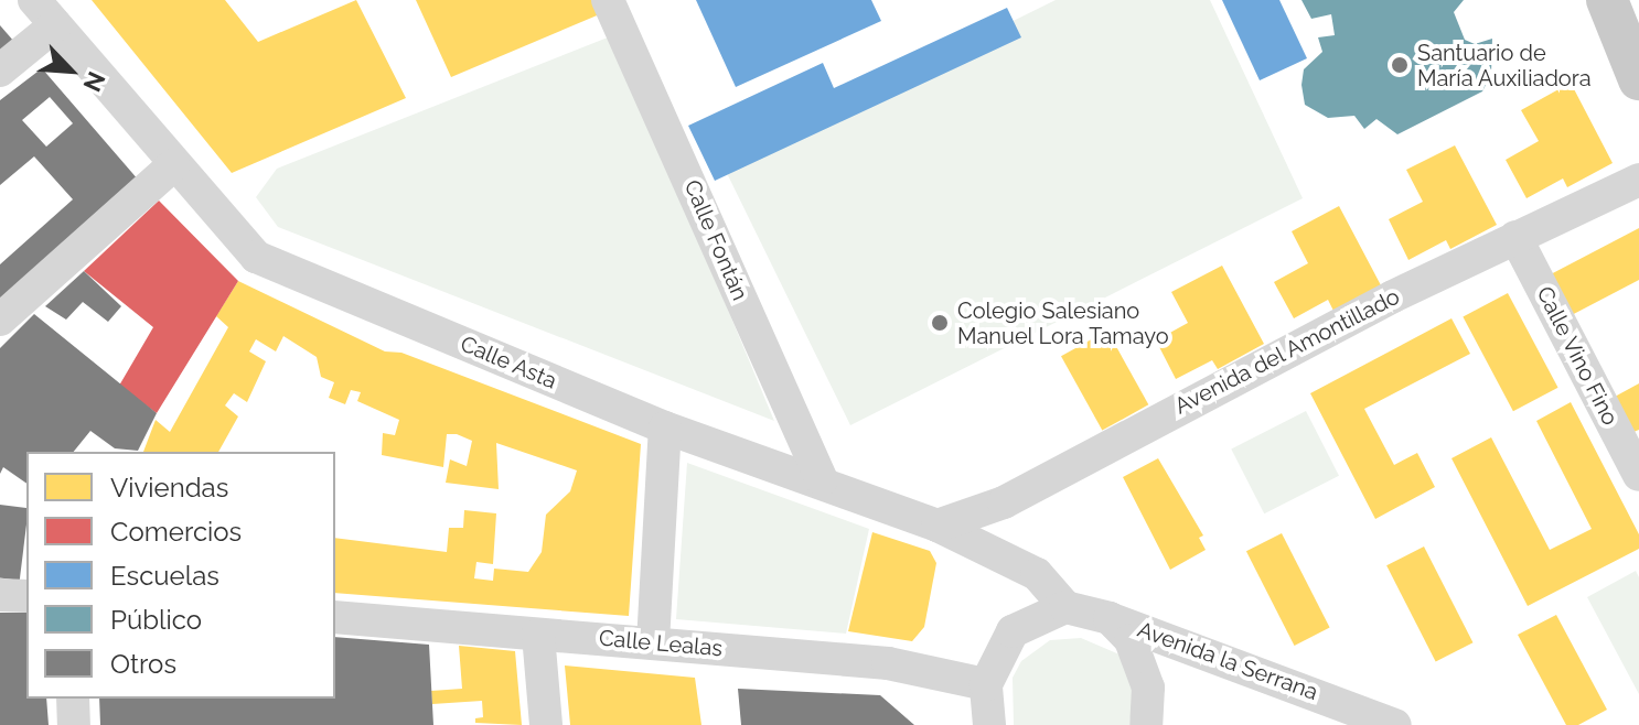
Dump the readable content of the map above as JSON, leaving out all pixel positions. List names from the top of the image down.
{
  "streets": {
    "street": [
      "Calle Fontán",
      "Avenida del Amontillado",
      "Calle Vino Fino",
      "Calle Asta",
      "Calle Lealas",
      "Avenida la Serrana"
    ]
  },
  "crossings": [
    ["Calle Fontán", "Calle Asta"],
    ["Avenida del Amontillado", "Calle Vino Fino"],
    ["Avenida del Amontillado", "Calle Asta"],
    ["Calle Asta", "Avenida la Serrana"]
  ],
  "places": ["Santuario de María Auxiliadora", "Colegio Salesiano Manuel Lora Tamayo"],
  "legend": [
    "Viviendas",
    "Comercios",
    "Escuelas",
    "Público",
    "Otros"
  ],
  "north": "bottom right"
}
